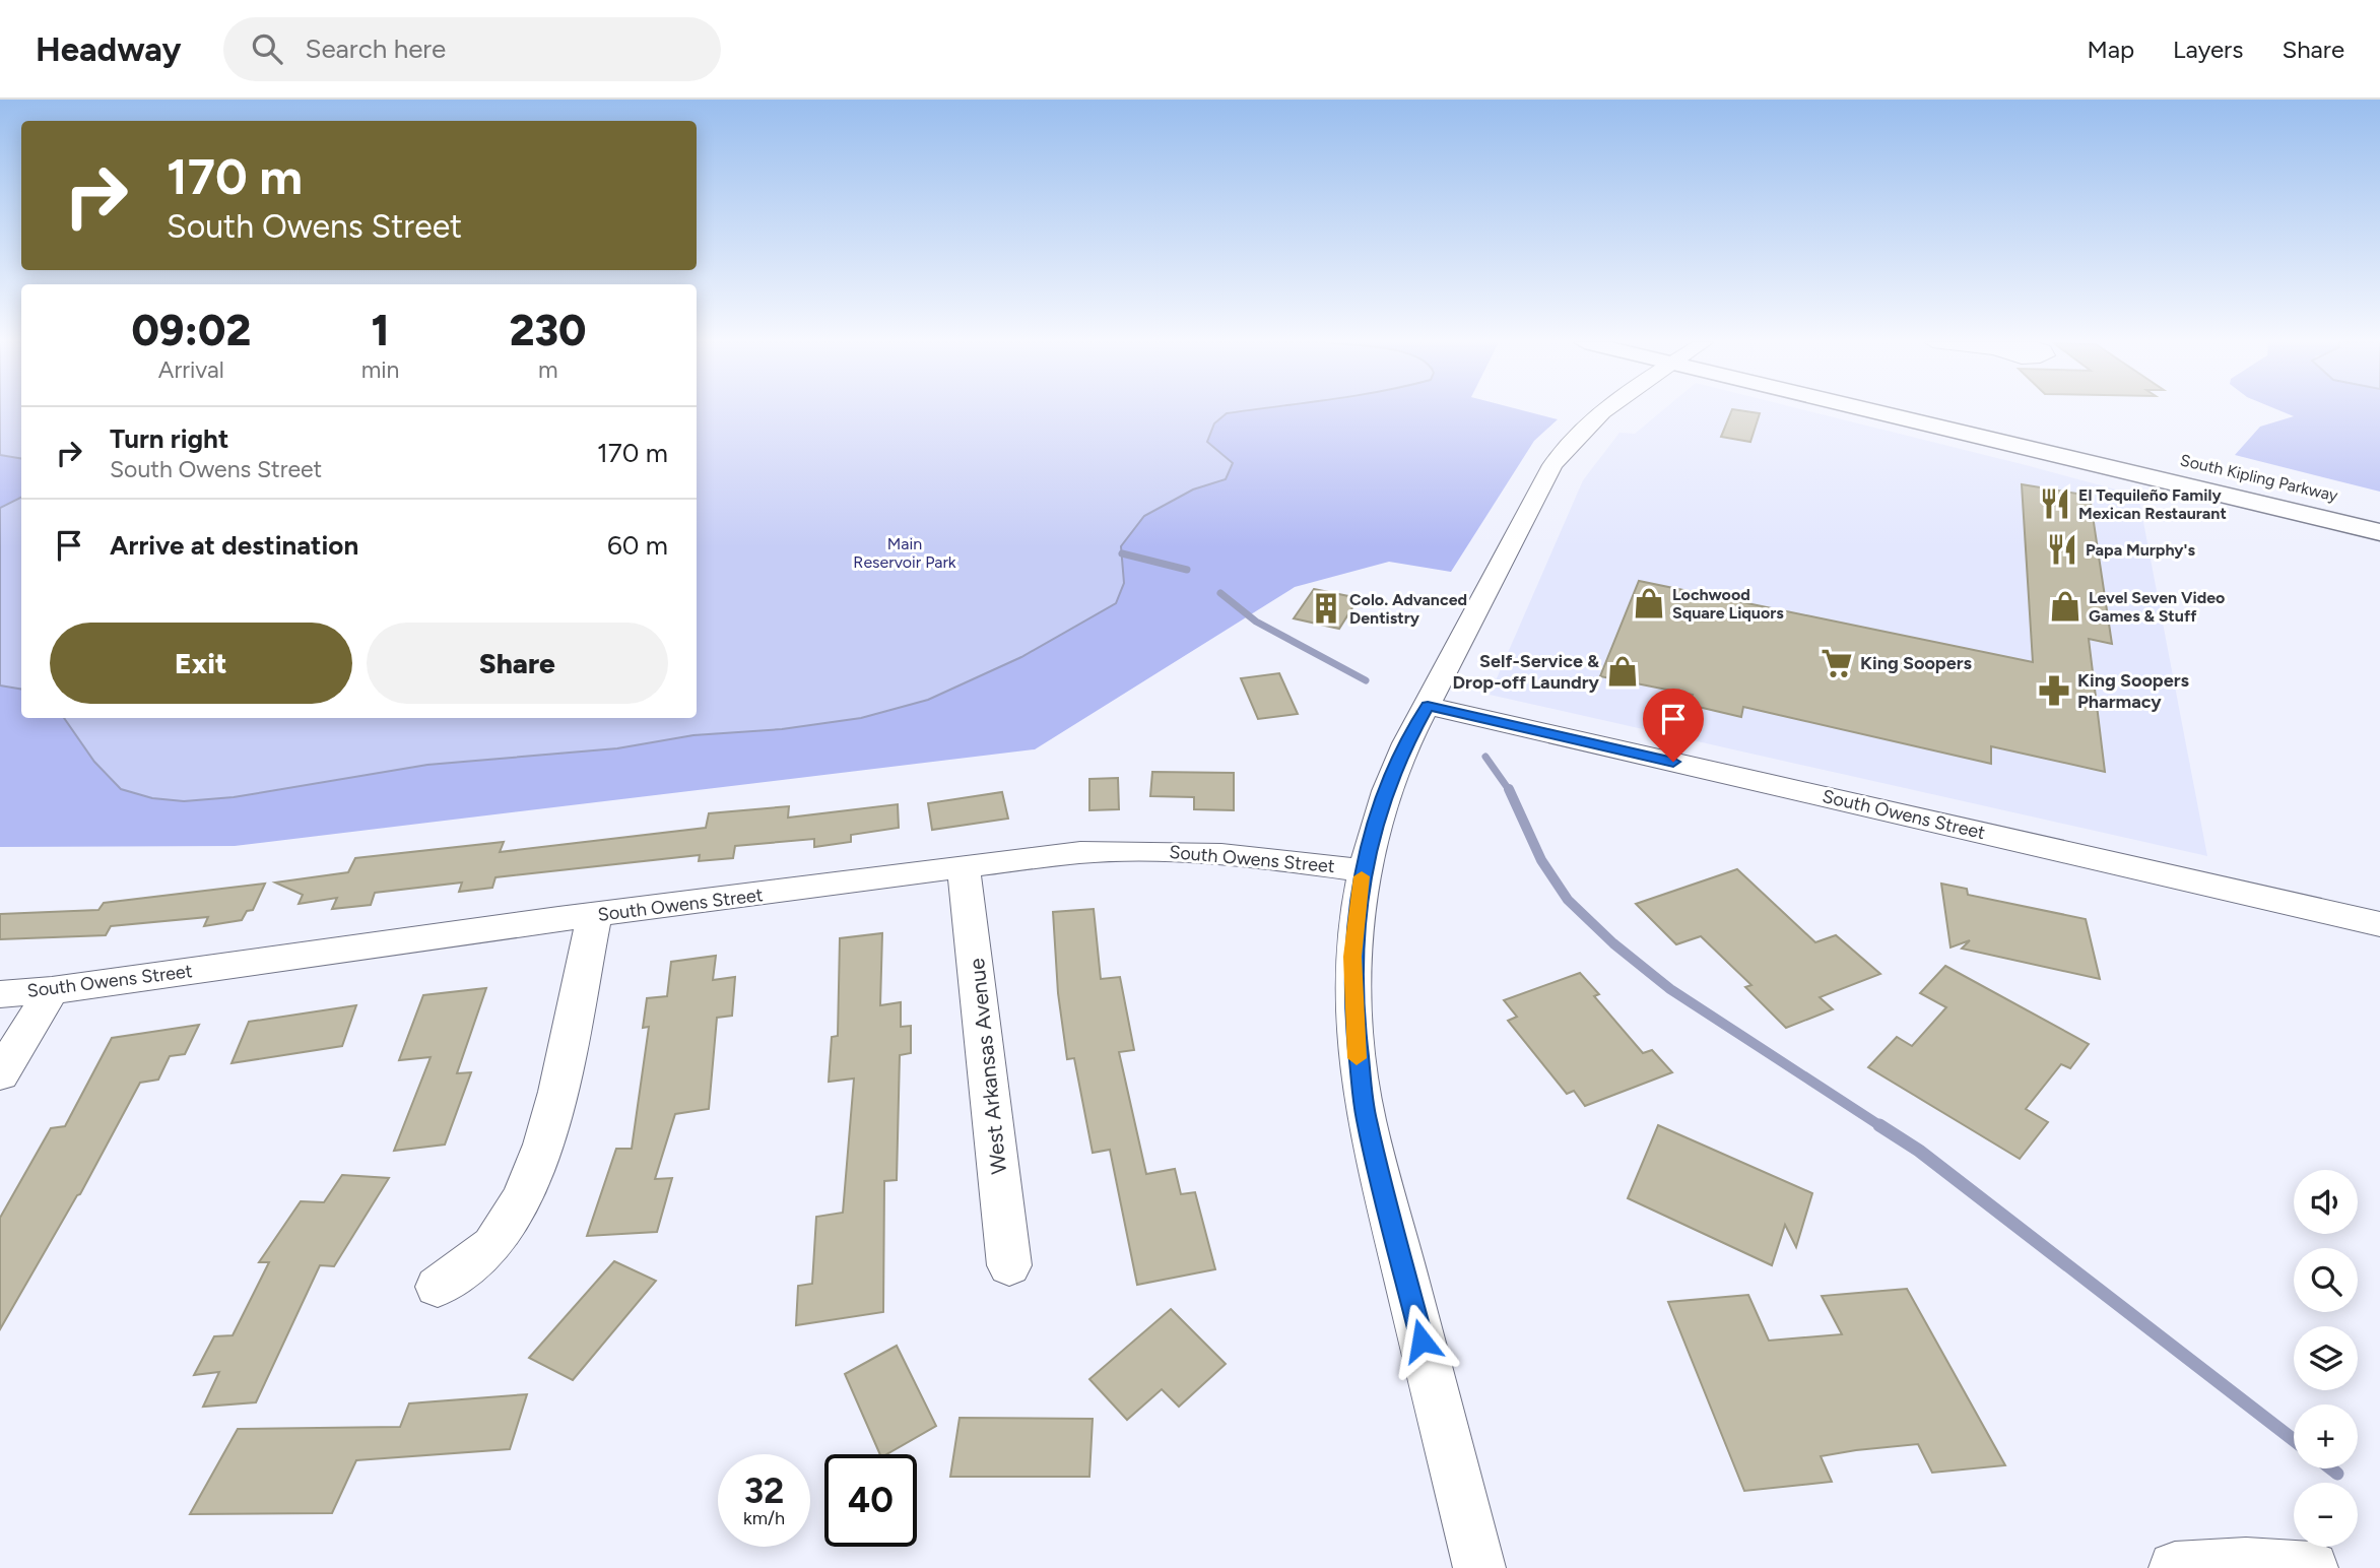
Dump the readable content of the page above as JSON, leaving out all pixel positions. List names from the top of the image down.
{
  "streets": {
    "main road": ["South Kipling Parkway"],
    "street": ["South Owens Street", "West Arkansas Avenue"]
  },
  "crossings": [
    ["South Owens Street", "West Arkansas Avenue"]
  ],
  "parks": ["Main Reservoir Park"],
  "places": {
    "restaurant": ["El Tequileño Family Mexican Restaurant", "Papa Murphy's"],
    "shop": ["Lochwood Square Liquors", "Level Seven Video Games & Stuff", "Self-Service & Drop-off Laundry"],
    "building": ["Colo. Advanced Dentistry"],
    "supermarket": ["King Soopers"],
    "pharmacy": ["King Soopers Pharmacy"]
  },
  "page": {
    "header": "Headway",
    "search": "Search here",
    "nav": ["Map", "Layers", "Share"],
    "turn": ["170 m", "South Owens Street"],
    "eta": [
      "09:02",
      "Arrival",
      "1",
      "min",
      "230",
      "m"
    ],
    "list": [
      {
        "name": "Turn right",
        "note": "South Owens Street",
        "value": "170 m"
      },
      {
        "name": "Arrive at destination",
        "value": "60 m"
      }
    ],
    "buttons": ["Exit", "Share"],
    "map_buttons": ["+", "−"],
    "speed": "32 km/h",
    "limit": "40"
  }
}
